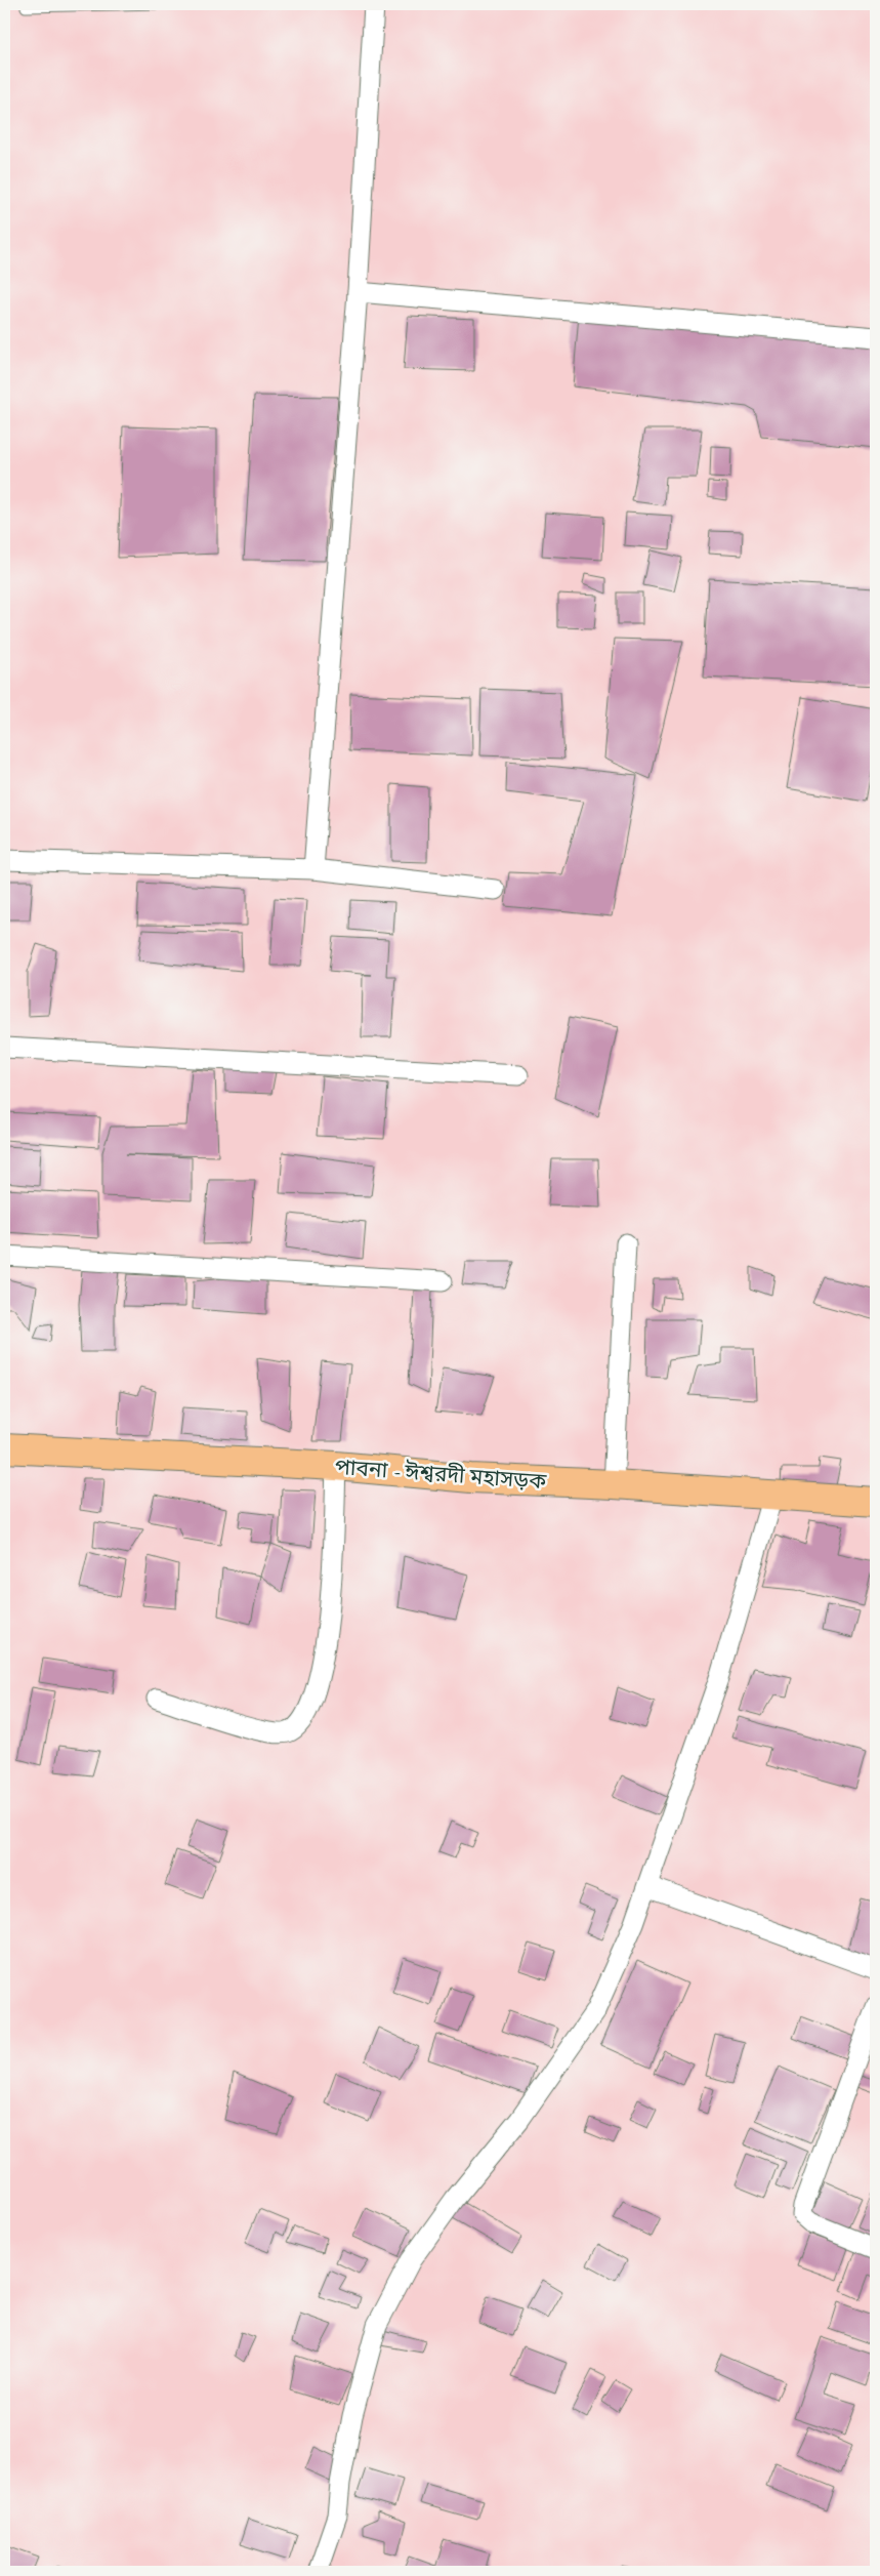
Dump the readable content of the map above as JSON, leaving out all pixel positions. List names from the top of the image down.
{
  "streets": {
    "main road": ["পাবনা - ঈশ্বরদী মহাসড়ক"]
  }
}
